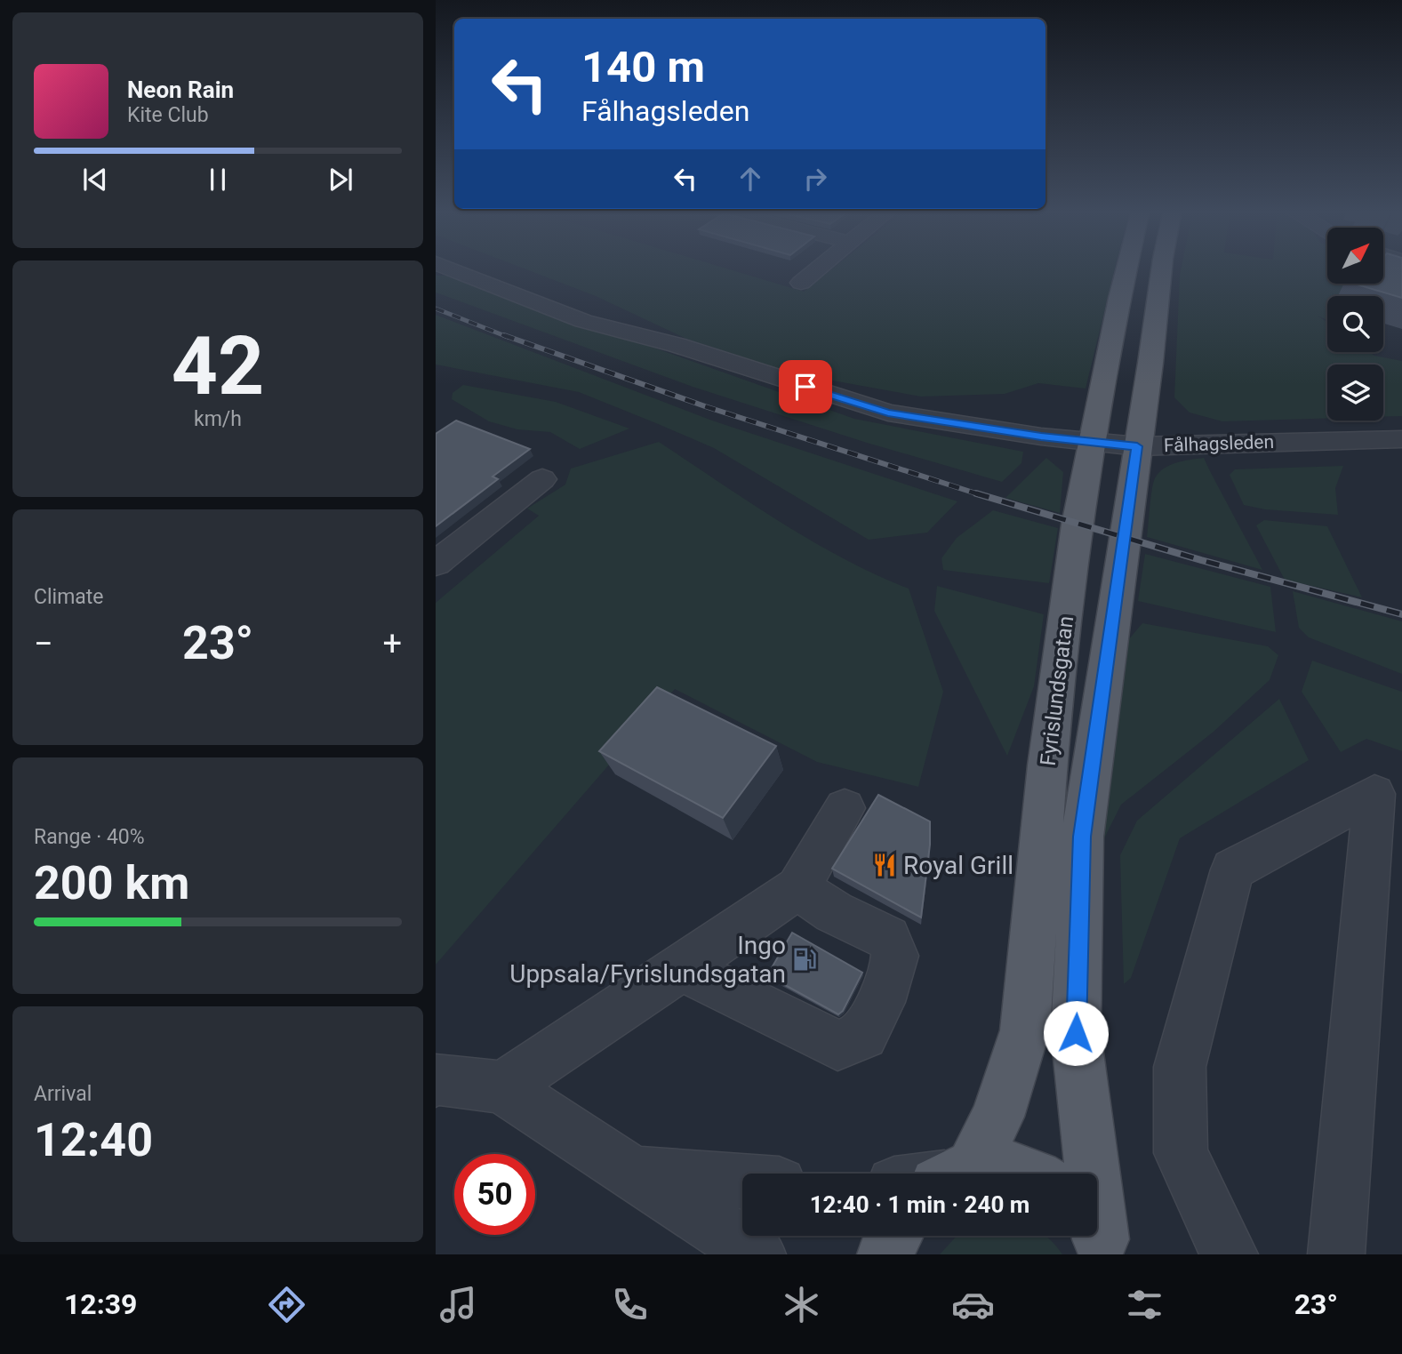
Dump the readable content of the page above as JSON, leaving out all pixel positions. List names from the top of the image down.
{
  "streets": {
    "main road": ["Fyrislundsgatan"],
    "street": ["Fålhagsleden"]
  },
  "crossings": [
    ["Fålhagsleden", "Fyrislundsgatan"]
  ],
  "places": {
    "restaurant": ["Royal Grill"],
    "fuel station": ["Ingo Uppsala/Fyrislundsgatan"]
  },
  "north": "top right",
  "page": {
    "turn": ["140 m", "Fålhagsleden"],
    "song": ["Neon Rain", "Kite Club"],
    "tile": [
      ["42", "km/h"],
      "Climate",
      ["Range · 40%", "200 km"],
      ["Arrival", "12:40"]
    ],
    "heat": ["−", "23°", "+"],
    "limit": "50",
    "trip": "12:40 · 1 min · 240 m",
    "tabs": ["12:39", "23°"]
  }
}
